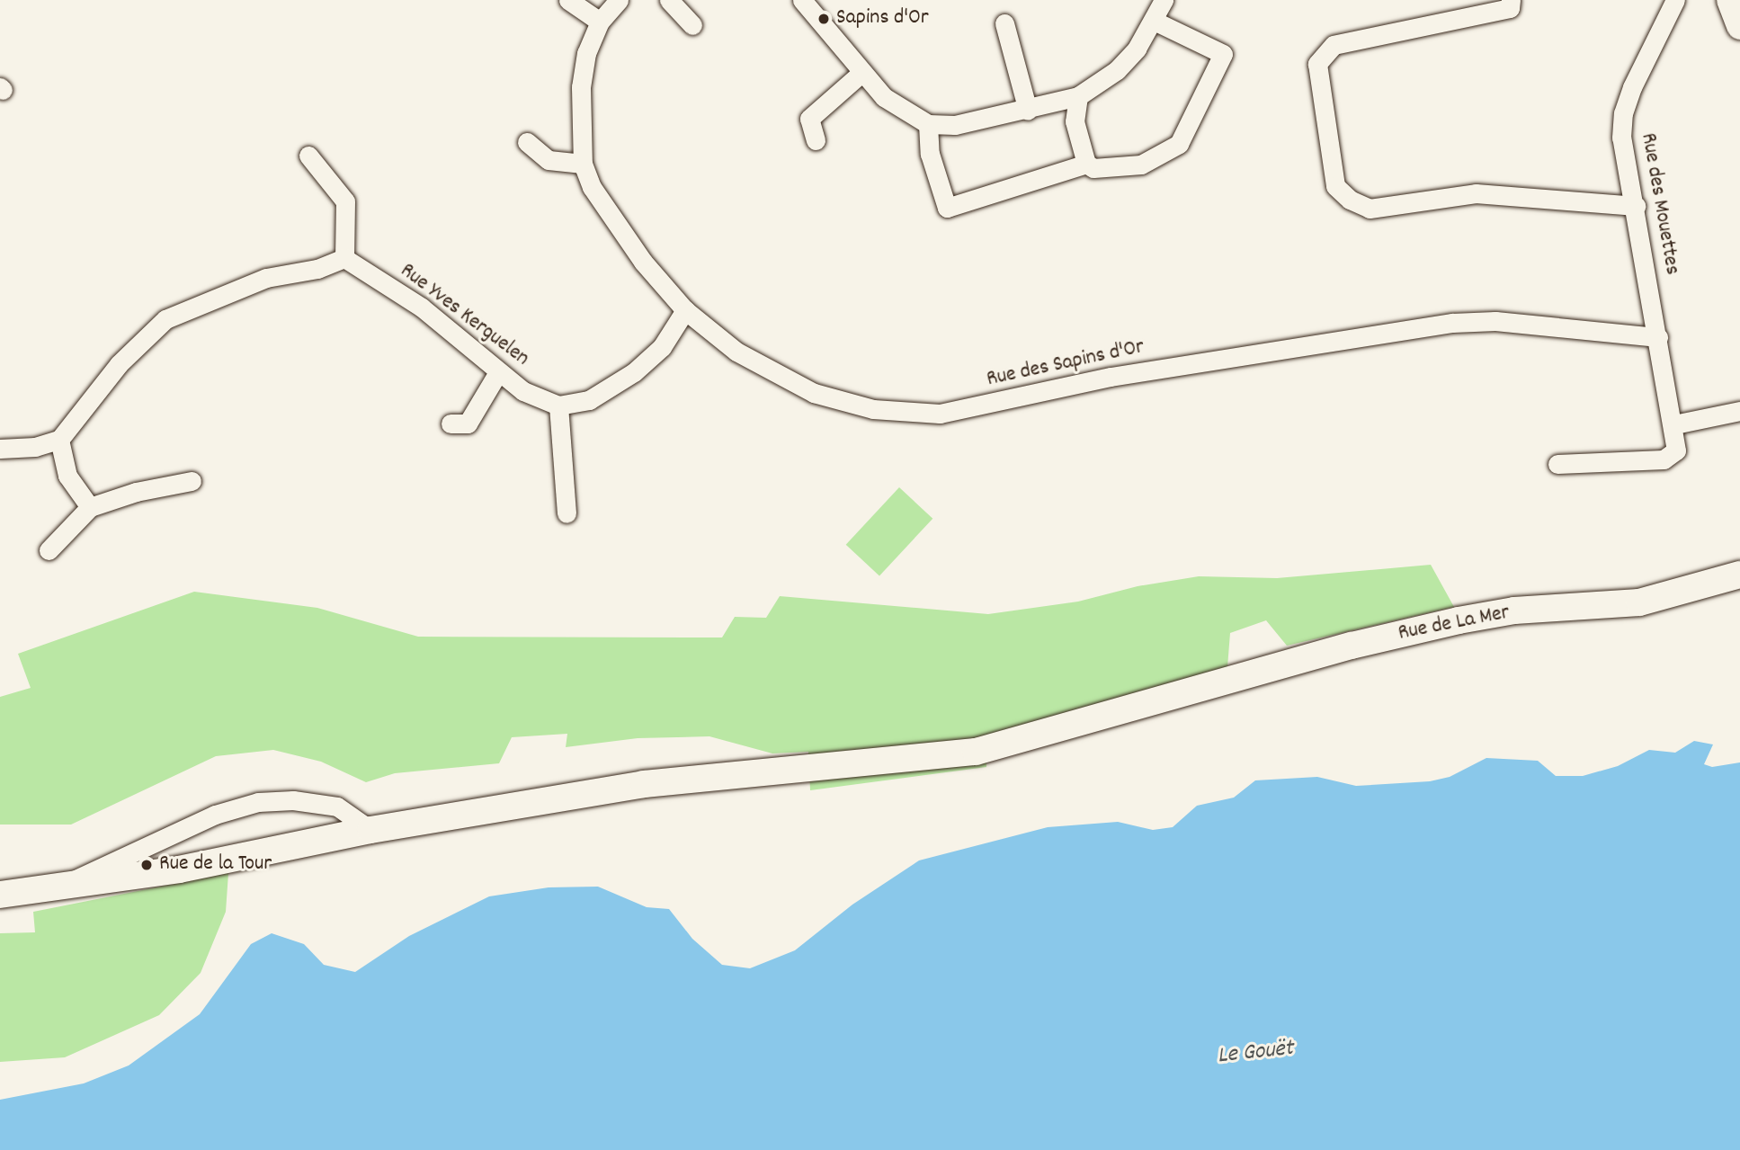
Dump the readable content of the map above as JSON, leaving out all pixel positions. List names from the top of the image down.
{
  "streets": {
    "street": [
      "Rue des Mouettes",
      "Rue Yves Kerguelen",
      "Rue des Sapins d'Or",
      "Rue de La Mer"
    ]
  },
  "crossings": [
    ["Rue des Mouettes", "Rue des Sapins d'Or"]
  ],
  "water": ["Le Gouët"],
  "places": ["Sapins d'Or", "Rue de la Tour"]
}
